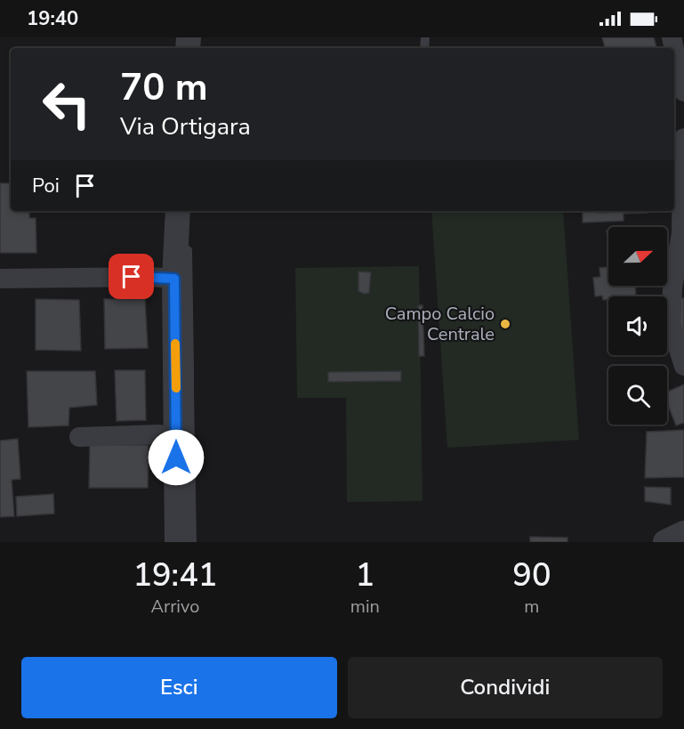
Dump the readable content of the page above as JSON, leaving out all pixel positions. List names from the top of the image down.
{
  "places": ["Campo Calcio Centrale"],
  "north": "right",
  "page": {
    "status": "19:40",
    "turn": ["70 m", "Via Ortigara"],
    "then": "Poi",
    "eta": [
      "19:41",
      "Arrivo",
      "1",
      "min",
      "90",
      "m"
    ],
    "buttons": ["Esci", "Condividi"]
  }
}
